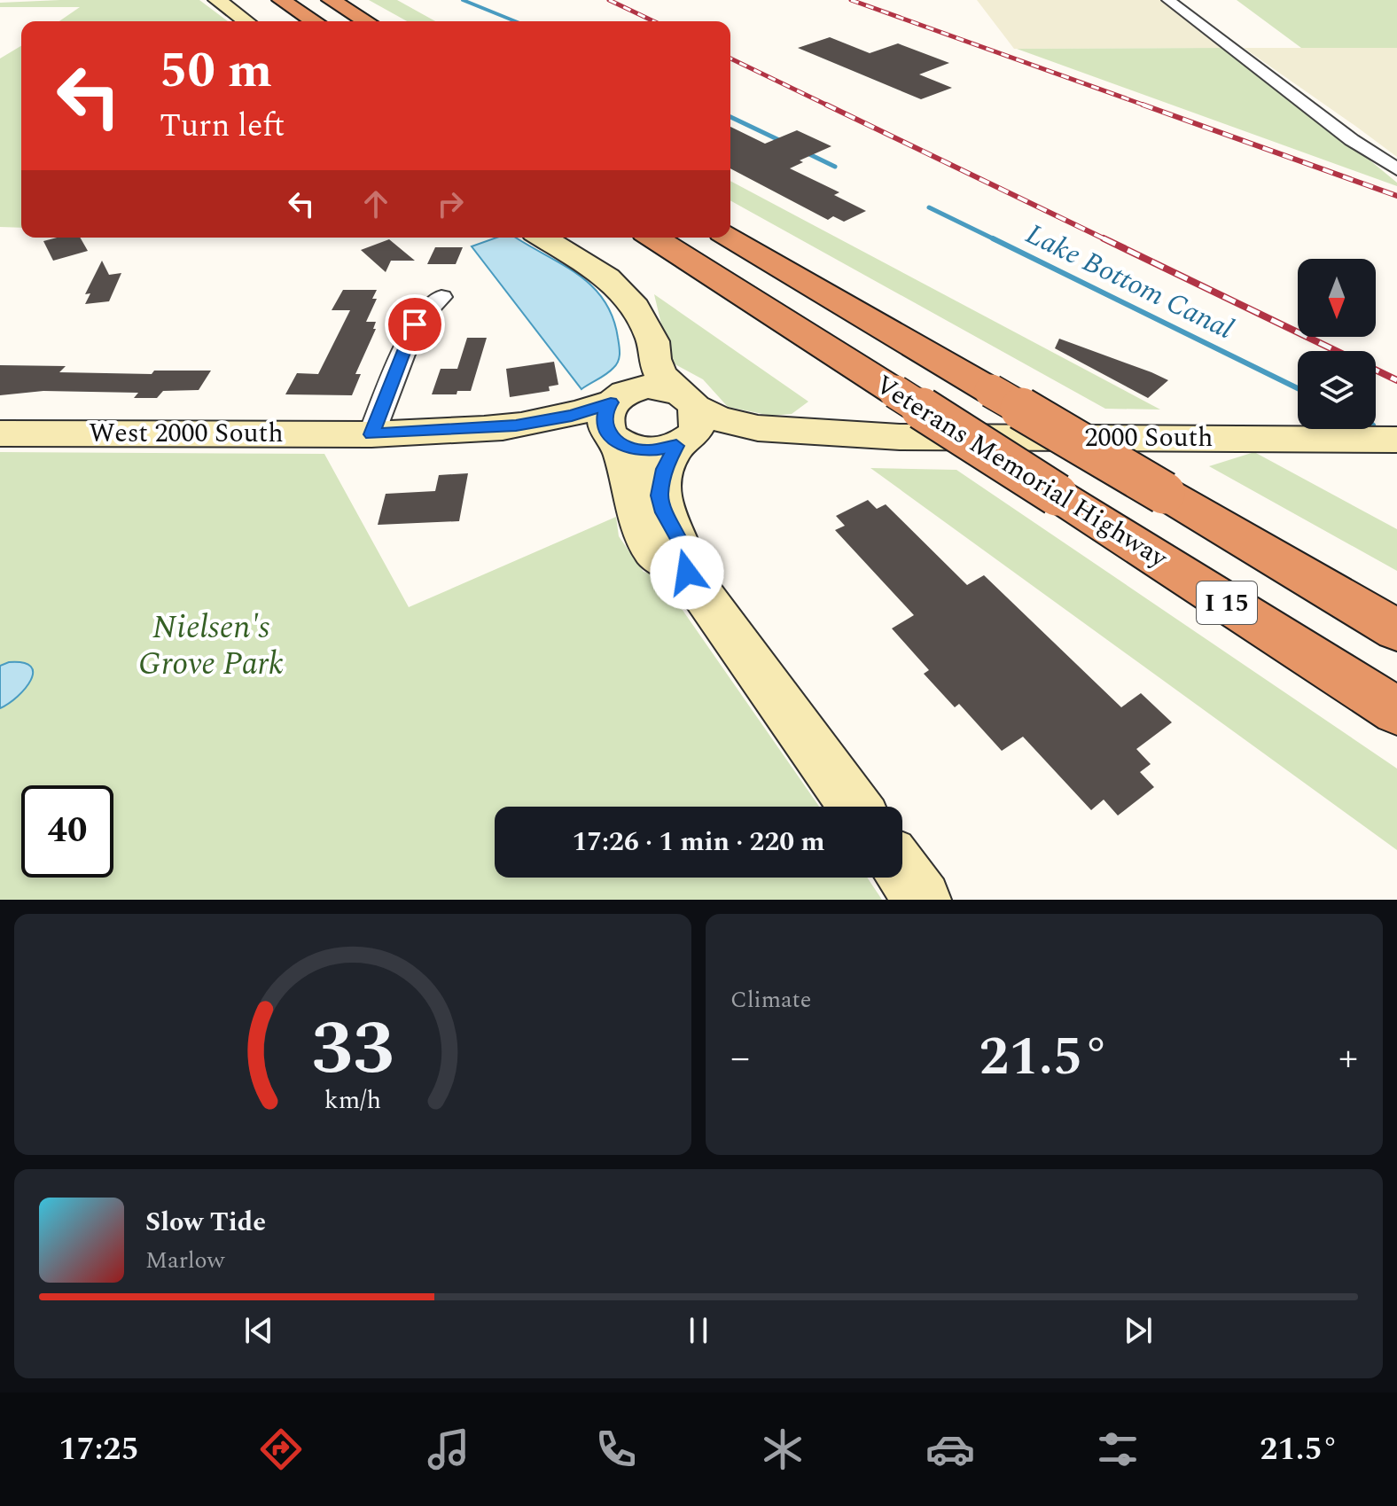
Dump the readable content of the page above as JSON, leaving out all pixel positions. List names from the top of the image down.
{
  "streets": {
    "highway": ["Veterans Memorial Highway", "I 15"],
    "street": ["West 2000 South", "2000 South"]
  },
  "crossings": [
    ["West 2000 South", "2000 South"]
  ],
  "water": ["Lake Bottom Canal"],
  "parks": ["Nielsen's Grove Park"],
  "north": "bottom",
  "page": {
    "turn": ["50 m", "Turn left"],
    "limit": "40",
    "trip": "17:26 · 1 min · 220 m",
    "tile": "Climate",
    "heat": ["−", "21.5°", "+"],
    "song": ["Slow Tide", "Marlow"],
    "tabs": ["17:25", "21.5°"],
    "gauge": ["33", "km/h"]
  }
}
